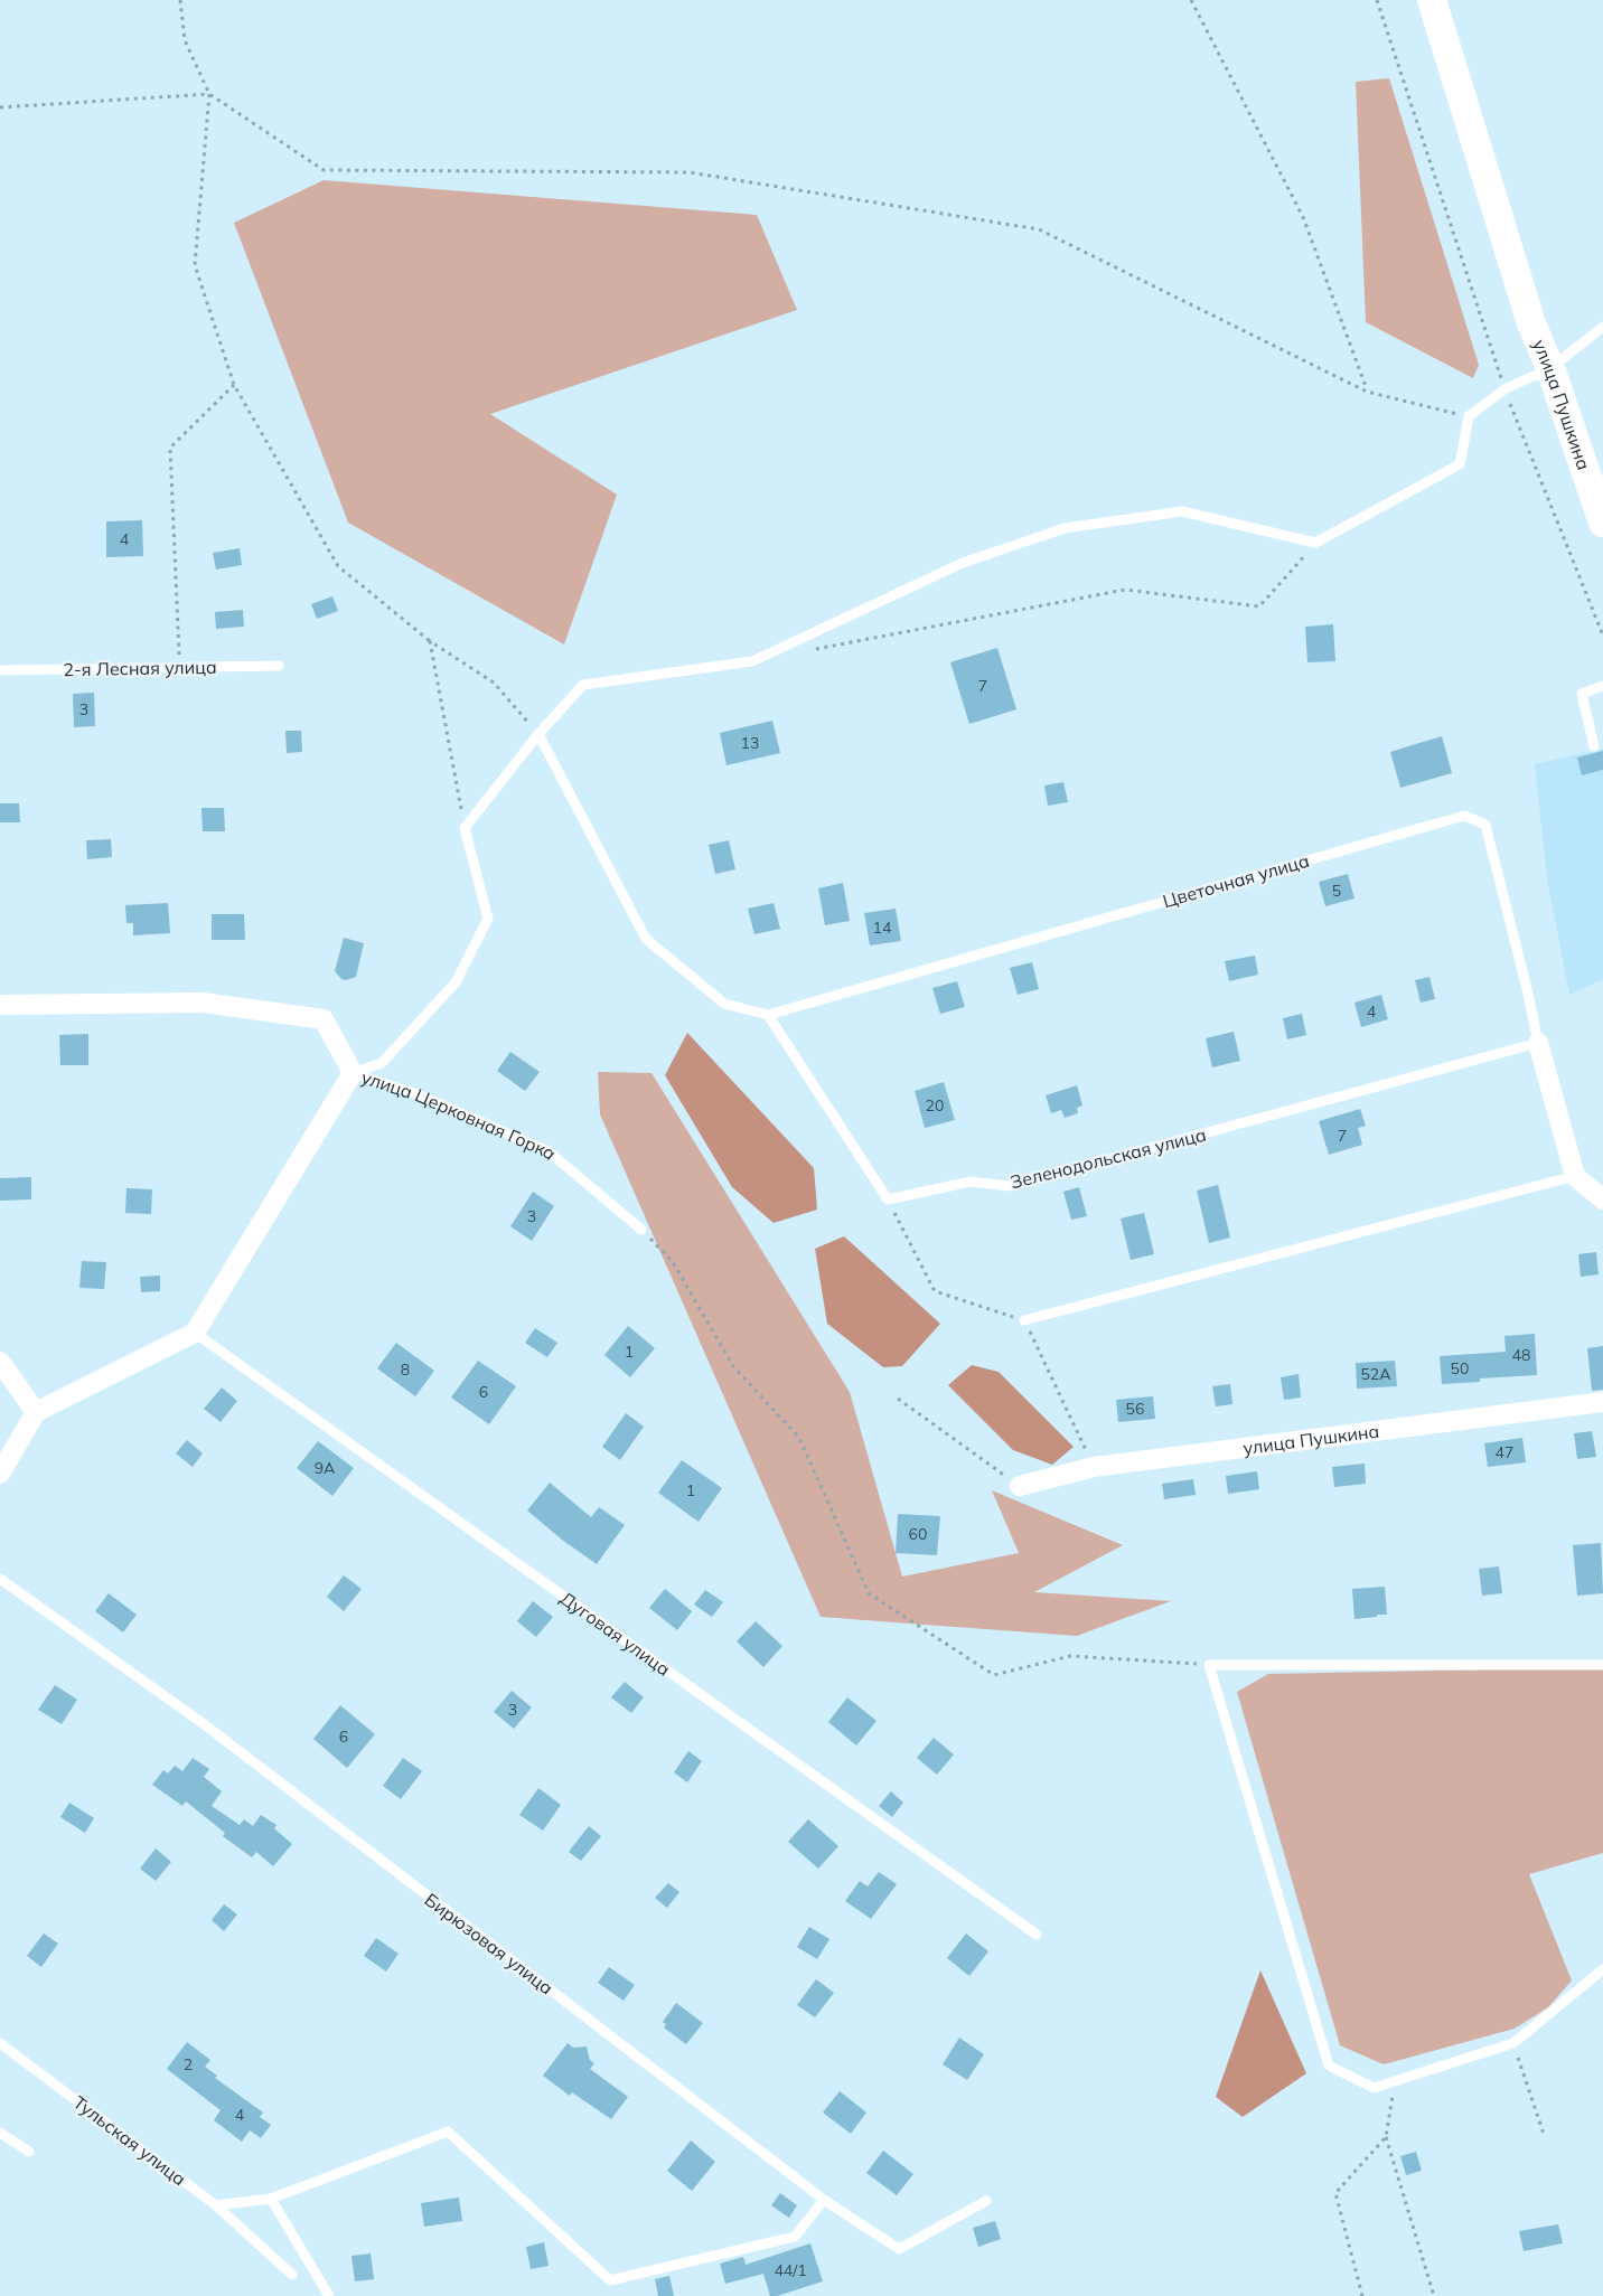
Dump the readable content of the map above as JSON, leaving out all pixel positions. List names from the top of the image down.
{
  "streets": {
    "main road": ["улица Пушкина"],
    "street": ["улица Церковная Горка"],
    "lane": [
      "2-я Лесная улица",
      "Цветочная улица",
      "Зеленодольская улица",
      "Дуговая улица",
      "Бирюзовая улица",
      "Тульская улица"
    ]
  },
  "crossings": [
    ["Цветочная улица", "Зеленодольская улица"]
  ],
  "house_numbers": [
    "4",
    "7",
    "3",
    "13",
    "5",
    "14",
    "4",
    "20",
    "7",
    "3",
    "1",
    "48",
    "50",
    "8",
    "52А",
    "6",
    "56",
    "47",
    "9А",
    "1",
    "60",
    "3",
    "6",
    "2",
    "4",
    "44/1"
  ]
}
